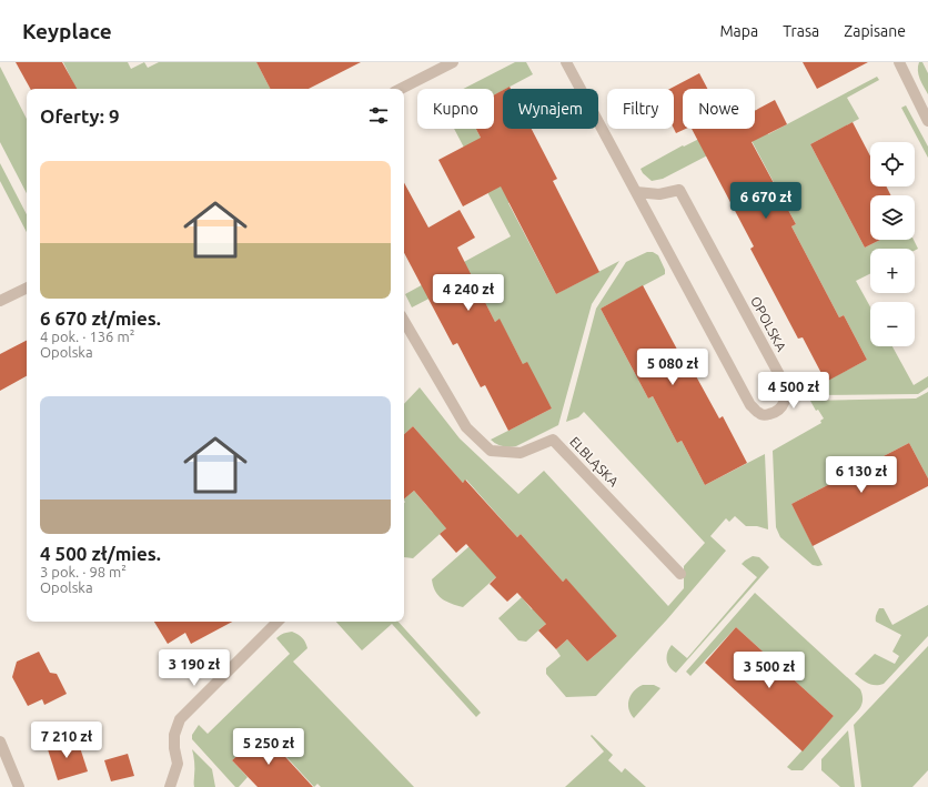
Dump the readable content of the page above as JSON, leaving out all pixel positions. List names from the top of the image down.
{
  "streets": {
    "street": ["OPOLSKA", "ELBLĄSKA"]
  },
  "page": {
    "header": "Keyplace",
    "nav": ["Mapa", "Trasa", "Zapisane"],
    "chip": [
      "Kupno",
      "Wynajem",
      "Filtry",
      "Nowe"
    ],
    "heading": "Oferty: 9",
    "map_buttons": ["+", "−"],
    "list": [
      {
        "name": "6 670 zł/mies.",
        "note": "4 pok. · 136 m² · Opolska"
      },
      {
        "name": "4 500 zł/mies.",
        "note": "3 pok. · 98 m² · Opolska"
      }
    ],
    "price": [
      "6 670 zł",
      "4 240 zł",
      "5 080 zł",
      "4 500 zł",
      "6 130 zł",
      "3 190 zł",
      "3 500 zł",
      "7 210 zł",
      "5 250 zł"
    ]
  }
}
